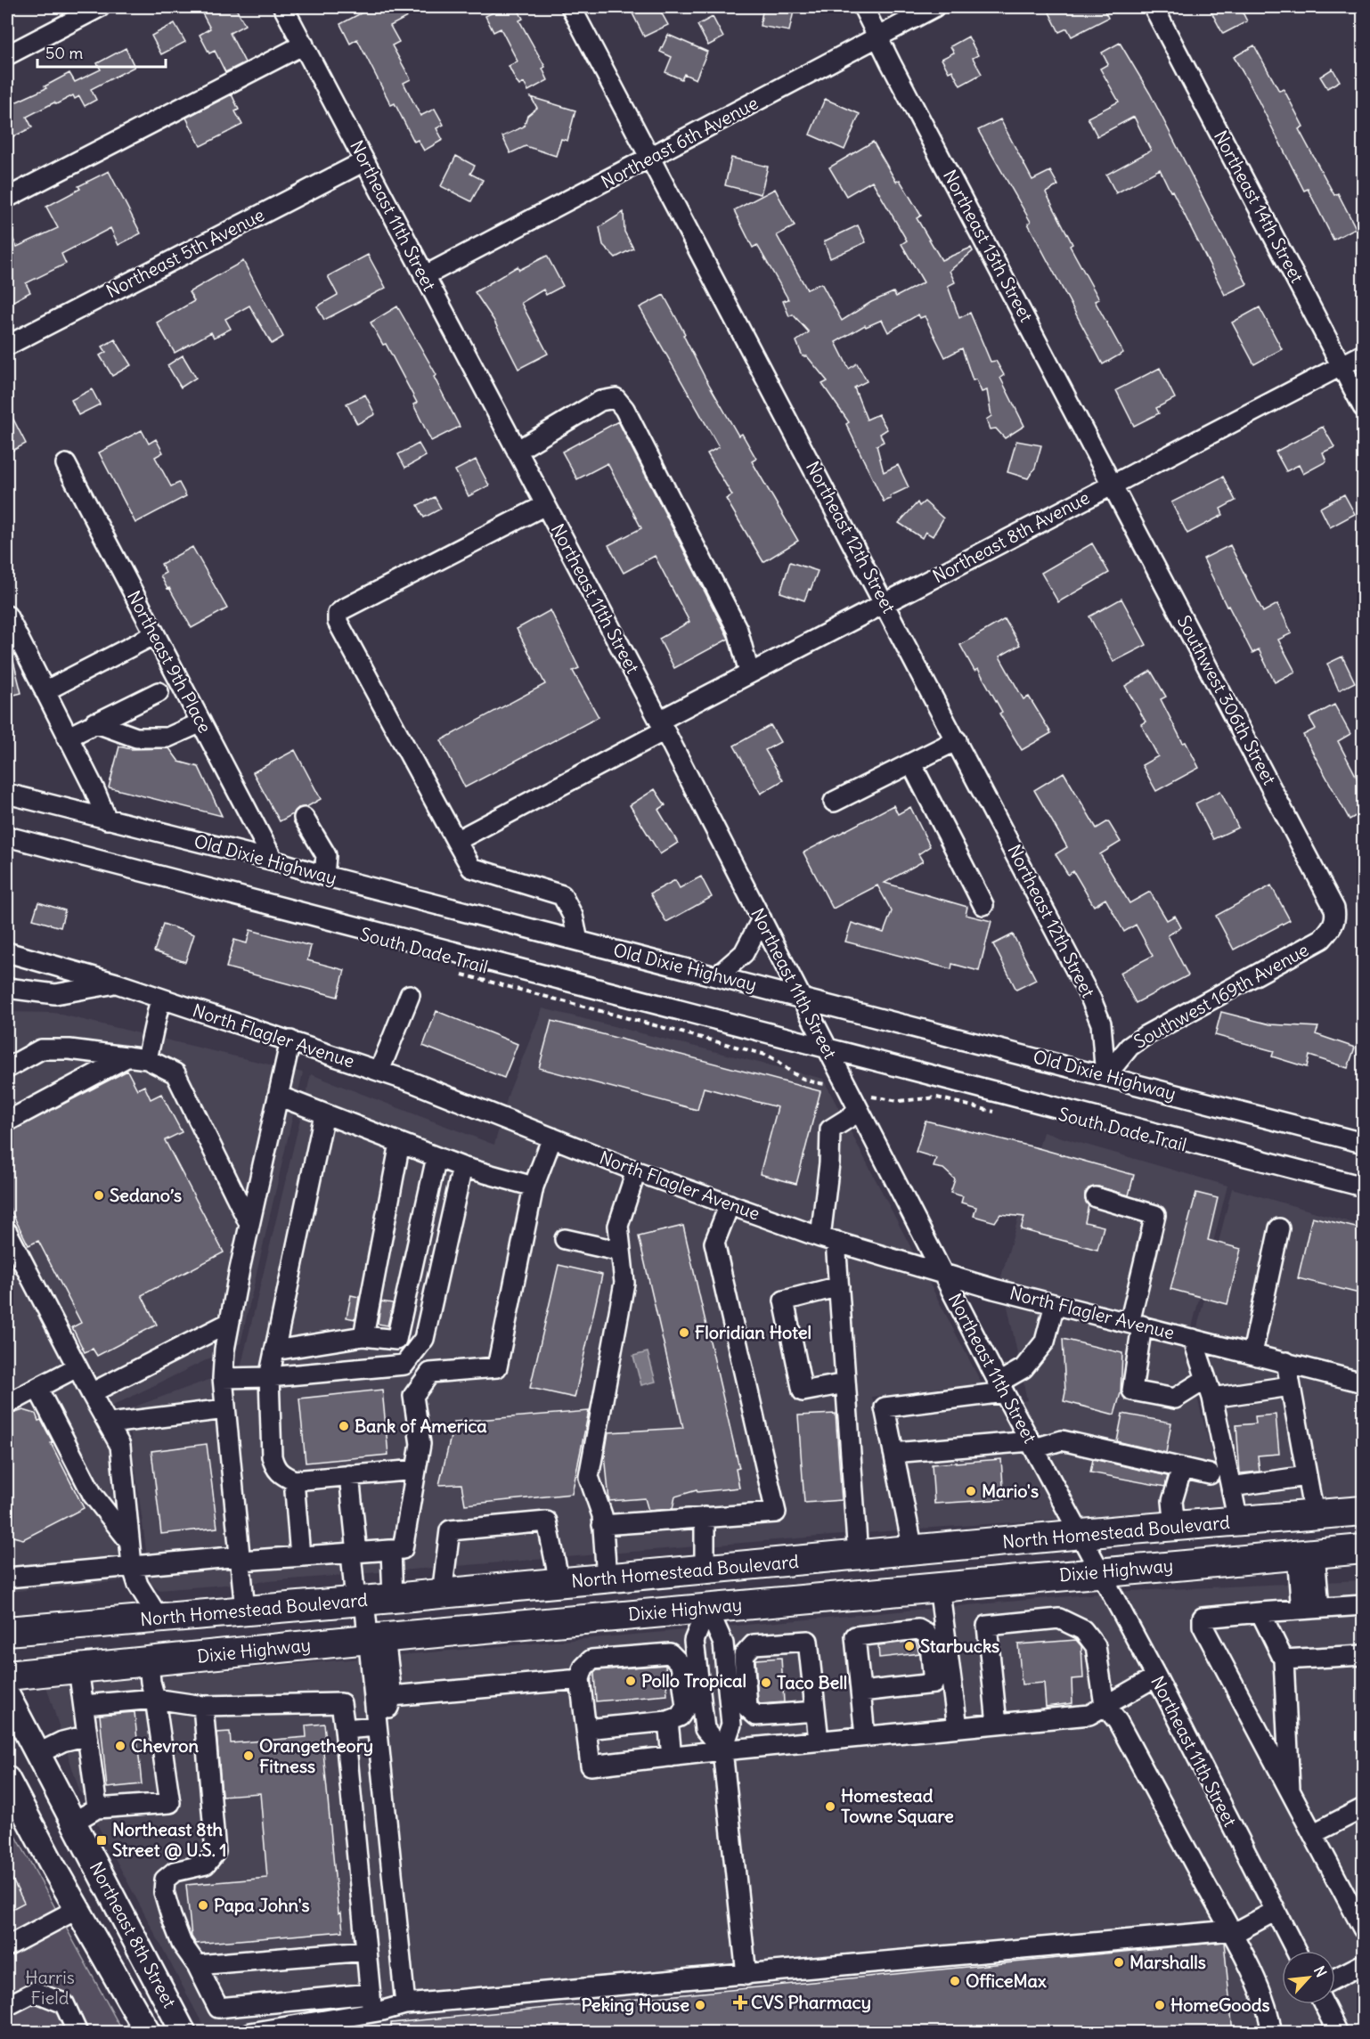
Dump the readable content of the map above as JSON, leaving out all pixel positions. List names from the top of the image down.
{
  "streets": {
    "highway": ["North Homestead Boulevard", "Dixie Highway"],
    "main road": ["Northeast 8th Street"],
    "street": [
      "Northeast 6th Avenue",
      "Northeast 14th Street",
      "Northeast 11th Street",
      "Northeast 13th Street",
      "Northeast 5th Avenue",
      "Northeast 12th Street",
      "Northeast 8th Avenue",
      "Northeast 9th Place",
      "Southwest 306th Street",
      "Old Dixie Highway",
      "Southwest 169th Avenue",
      "North Flagler Avenue"
    ],
    "path": ["South Dade Trail"]
  },
  "crossings": [
    ["Northeast 6th Avenue", "Northeast 11th Street"],
    ["Northeast 6th Avenue", "Northeast 13th Street"],
    ["Northeast 6th Avenue", "Northeast 12th Street"],
    ["Northeast 14th Street", "Northeast 8th Avenue"],
    ["Northeast 11th Street", "Northeast 5th Avenue"],
    ["Northeast 11th Street", "Northeast 8th Avenue"],
    ["Northeast 11th Street", "Old Dixie Highway"],
    ["Northeast 11th Street", "North Flagler Avenue"],
    ["Northeast 11th Street", "North Homestead Boulevard"],
    ["Northeast 11th Street", "Dixie Highway"],
    ["Northeast 13th Street", "Northeast 8th Avenue"],
    ["Northeast 13th Street", "Southwest 306th Street"],
    ["Northeast 12th Street", "Northeast 8th Avenue"],
    ["Northeast 12th Street", "Old Dixie Highway"],
    ["Northeast 12th Street", "Southwest 169th Avenue"],
    ["Northeast 8th Avenue", "Southwest 306th Street"],
    ["Northeast 9th Place", "Old Dixie Highway"],
    ["Southwest 306th Street", "Southwest 169th Avenue"],
    ["Old Dixie Highway", "Southwest 169th Avenue"]
  ],
  "parks": ["Harris Field"],
  "places": {
    "other": [
      "Sedano’s",
      "Floridian Hotel",
      "Bank of America",
      "Mario's",
      "Starbucks",
      "Pollo Tropical",
      "Taco Bell",
      "Chevron",
      "Orangetheory Fitness",
      "Homestead Towne Square",
      "Papa John's",
      "Marshalls",
      "OfficeMax",
      "Peking House",
      "HomeGoods"
    ],
    "transit": ["Northeast 8th Street @ U.S. 1"],
    "health": ["CVS Pharmacy"]
  },
  "scale_bar": "50 m",
  "north": "top right"
}
